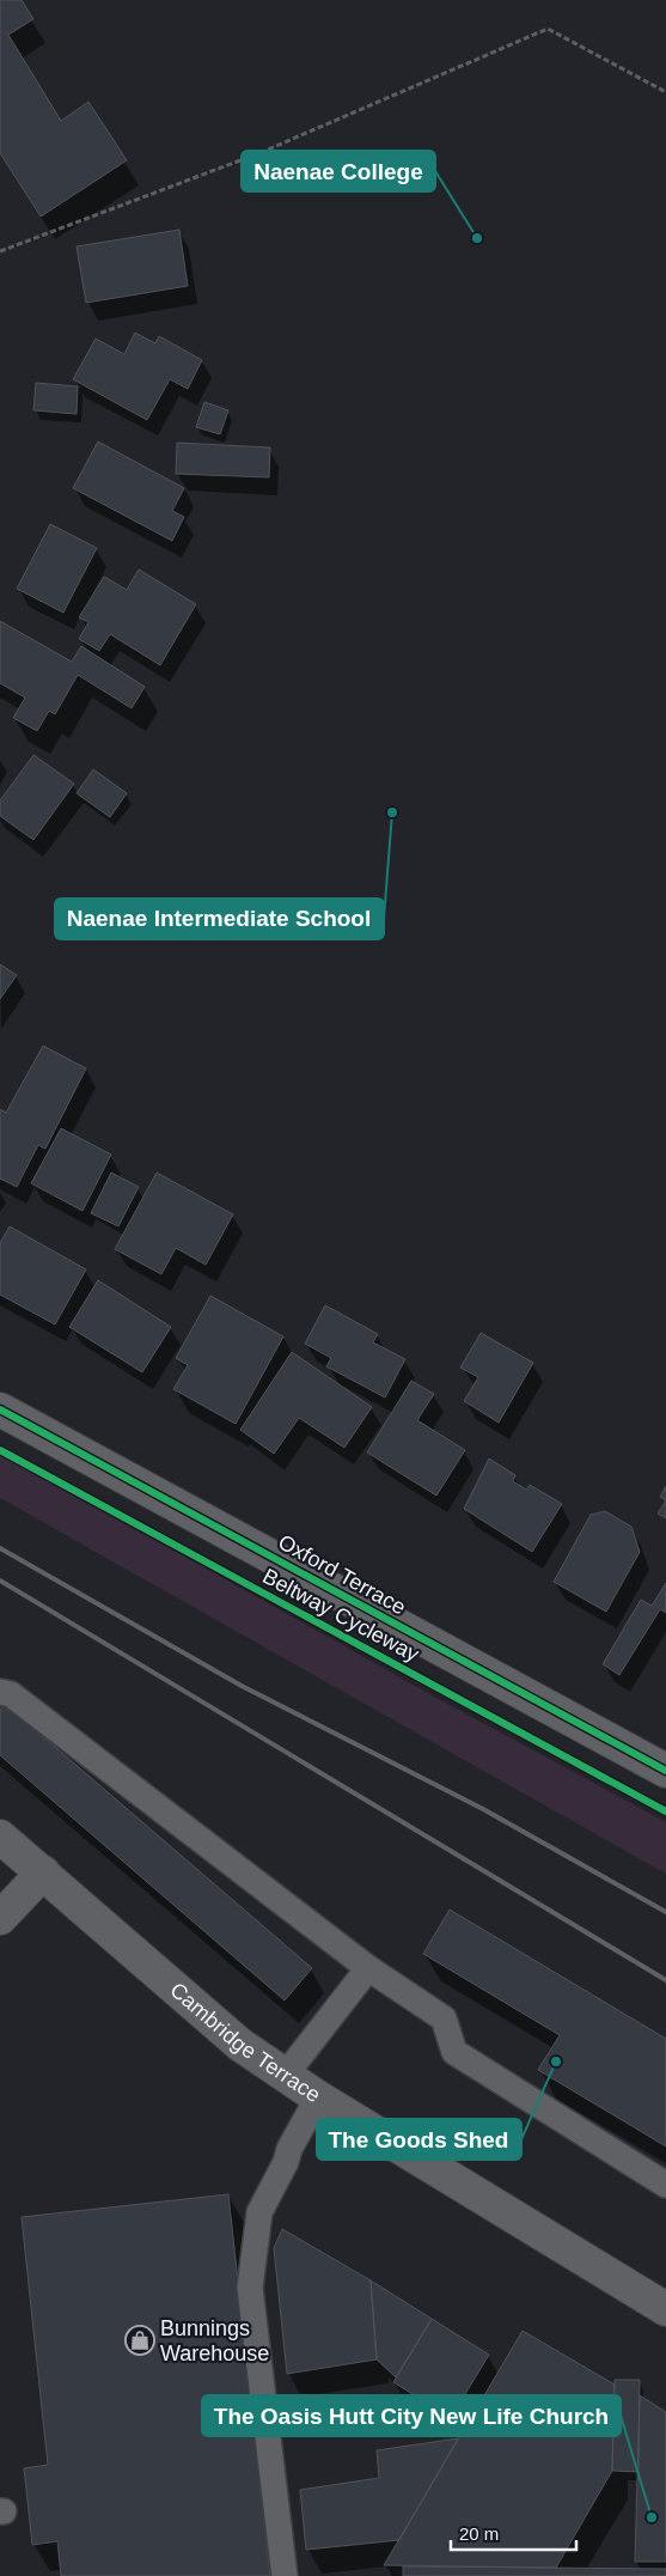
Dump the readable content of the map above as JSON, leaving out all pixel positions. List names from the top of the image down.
{
  "streets": {
    "main road": ["Oxford Terrace", "Cambridge Terrace"],
    "cycle path": ["Beltway Cycleway"]
  },
  "places": {
    "other": [
      "Naenae College",
      "Naenae Intermediate School",
      "The Goods Shed",
      "The Oasis Hutt City New Life Church"
    ],
    "shop": ["Bunnings Warehouse"]
  },
  "scale_bar": "20 m"
}
